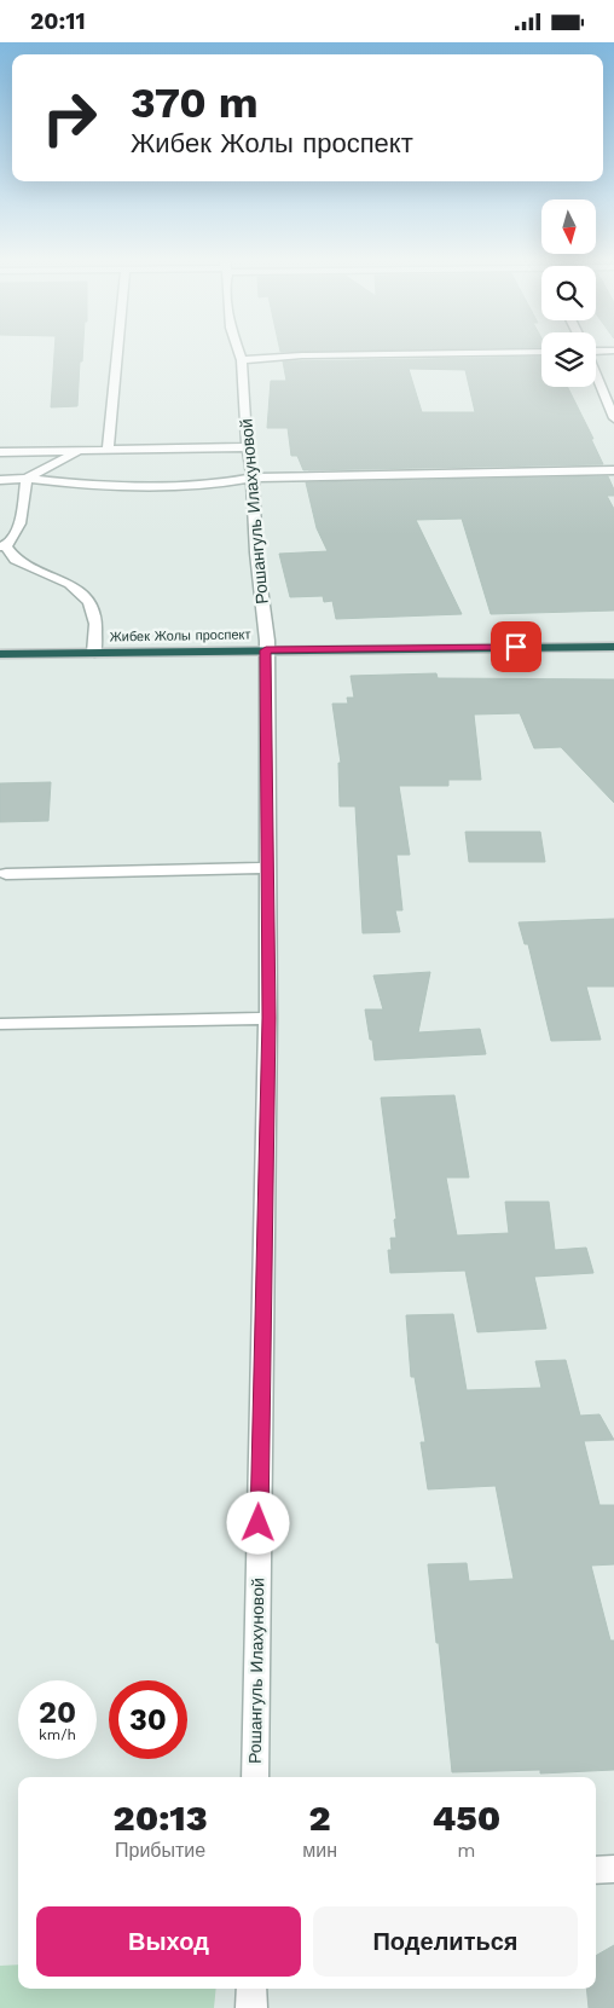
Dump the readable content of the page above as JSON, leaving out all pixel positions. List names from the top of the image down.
{
  "streets": {
    "highway": ["Жибек Жолы проспект"],
    "street": ["Рошангуль Илахуновой"]
  },
  "crossings": [
    ["Рошангуль Илахуновой", "Жибек Жолы проспект"]
  ],
  "north": "bottom",
  "page": {
    "status": "20:11",
    "turn": ["370 m", "Жибек Жолы проспект"],
    "speed": "20 km/h",
    "limit": "30",
    "eta": [
      "20:13",
      "Прибытие",
      "2",
      "мин",
      "450",
      "m"
    ],
    "buttons": ["Выход", "Поделиться"]
  }
}
